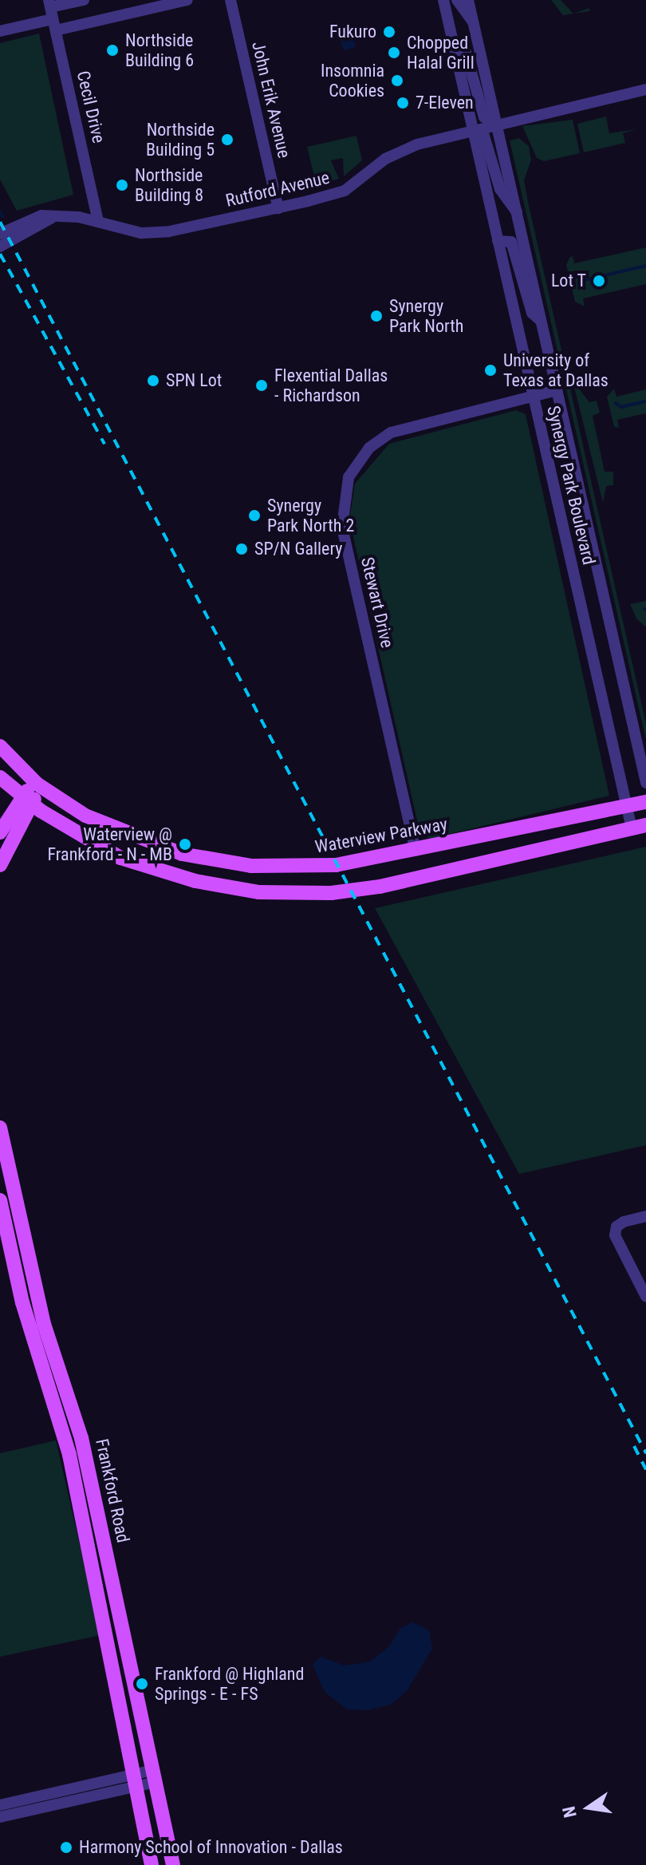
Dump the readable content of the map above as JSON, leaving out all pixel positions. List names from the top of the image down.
{
  "streets": {
    "main road": ["Waterview Parkway", "Frankford Road"],
    "street": [
      "John Erik Avenue",
      "Cecil Drive",
      "Rutford Avenue",
      "Synergy Park Boulevard",
      "Stewart Drive"
    ]
  },
  "crossings": [
    ["John Erik Avenue", "Rutford Avenue"],
    ["Cecil Drive", "Rutford Avenue"],
    ["Rutford Avenue", "Synergy Park Boulevard"],
    ["Synergy Park Boulevard", "Stewart Drive"],
    ["Synergy Park Boulevard", "Waterview Parkway"],
    ["Stewart Drive", "Waterview Parkway"]
  ],
  "places": [
    "Fukuro",
    "Northside Building 6",
    "Chopped Halal Grill",
    "Insomnia Cookies",
    "7-Eleven",
    "Northside Building 5",
    "Northside Building 8",
    "Lot T",
    "Synergy Park North",
    "University of Texas at Dallas",
    "SPN Lot",
    "Flexential Dallas - Richardson",
    "Synergy Park North 2",
    "SP/N Gallery",
    "Waterview @ Frankford - N - MB",
    "Frankford @ Highland Springs - E - FS",
    "Harmony School of Innovation - Dallas"
  ],
  "north": "left"
}
